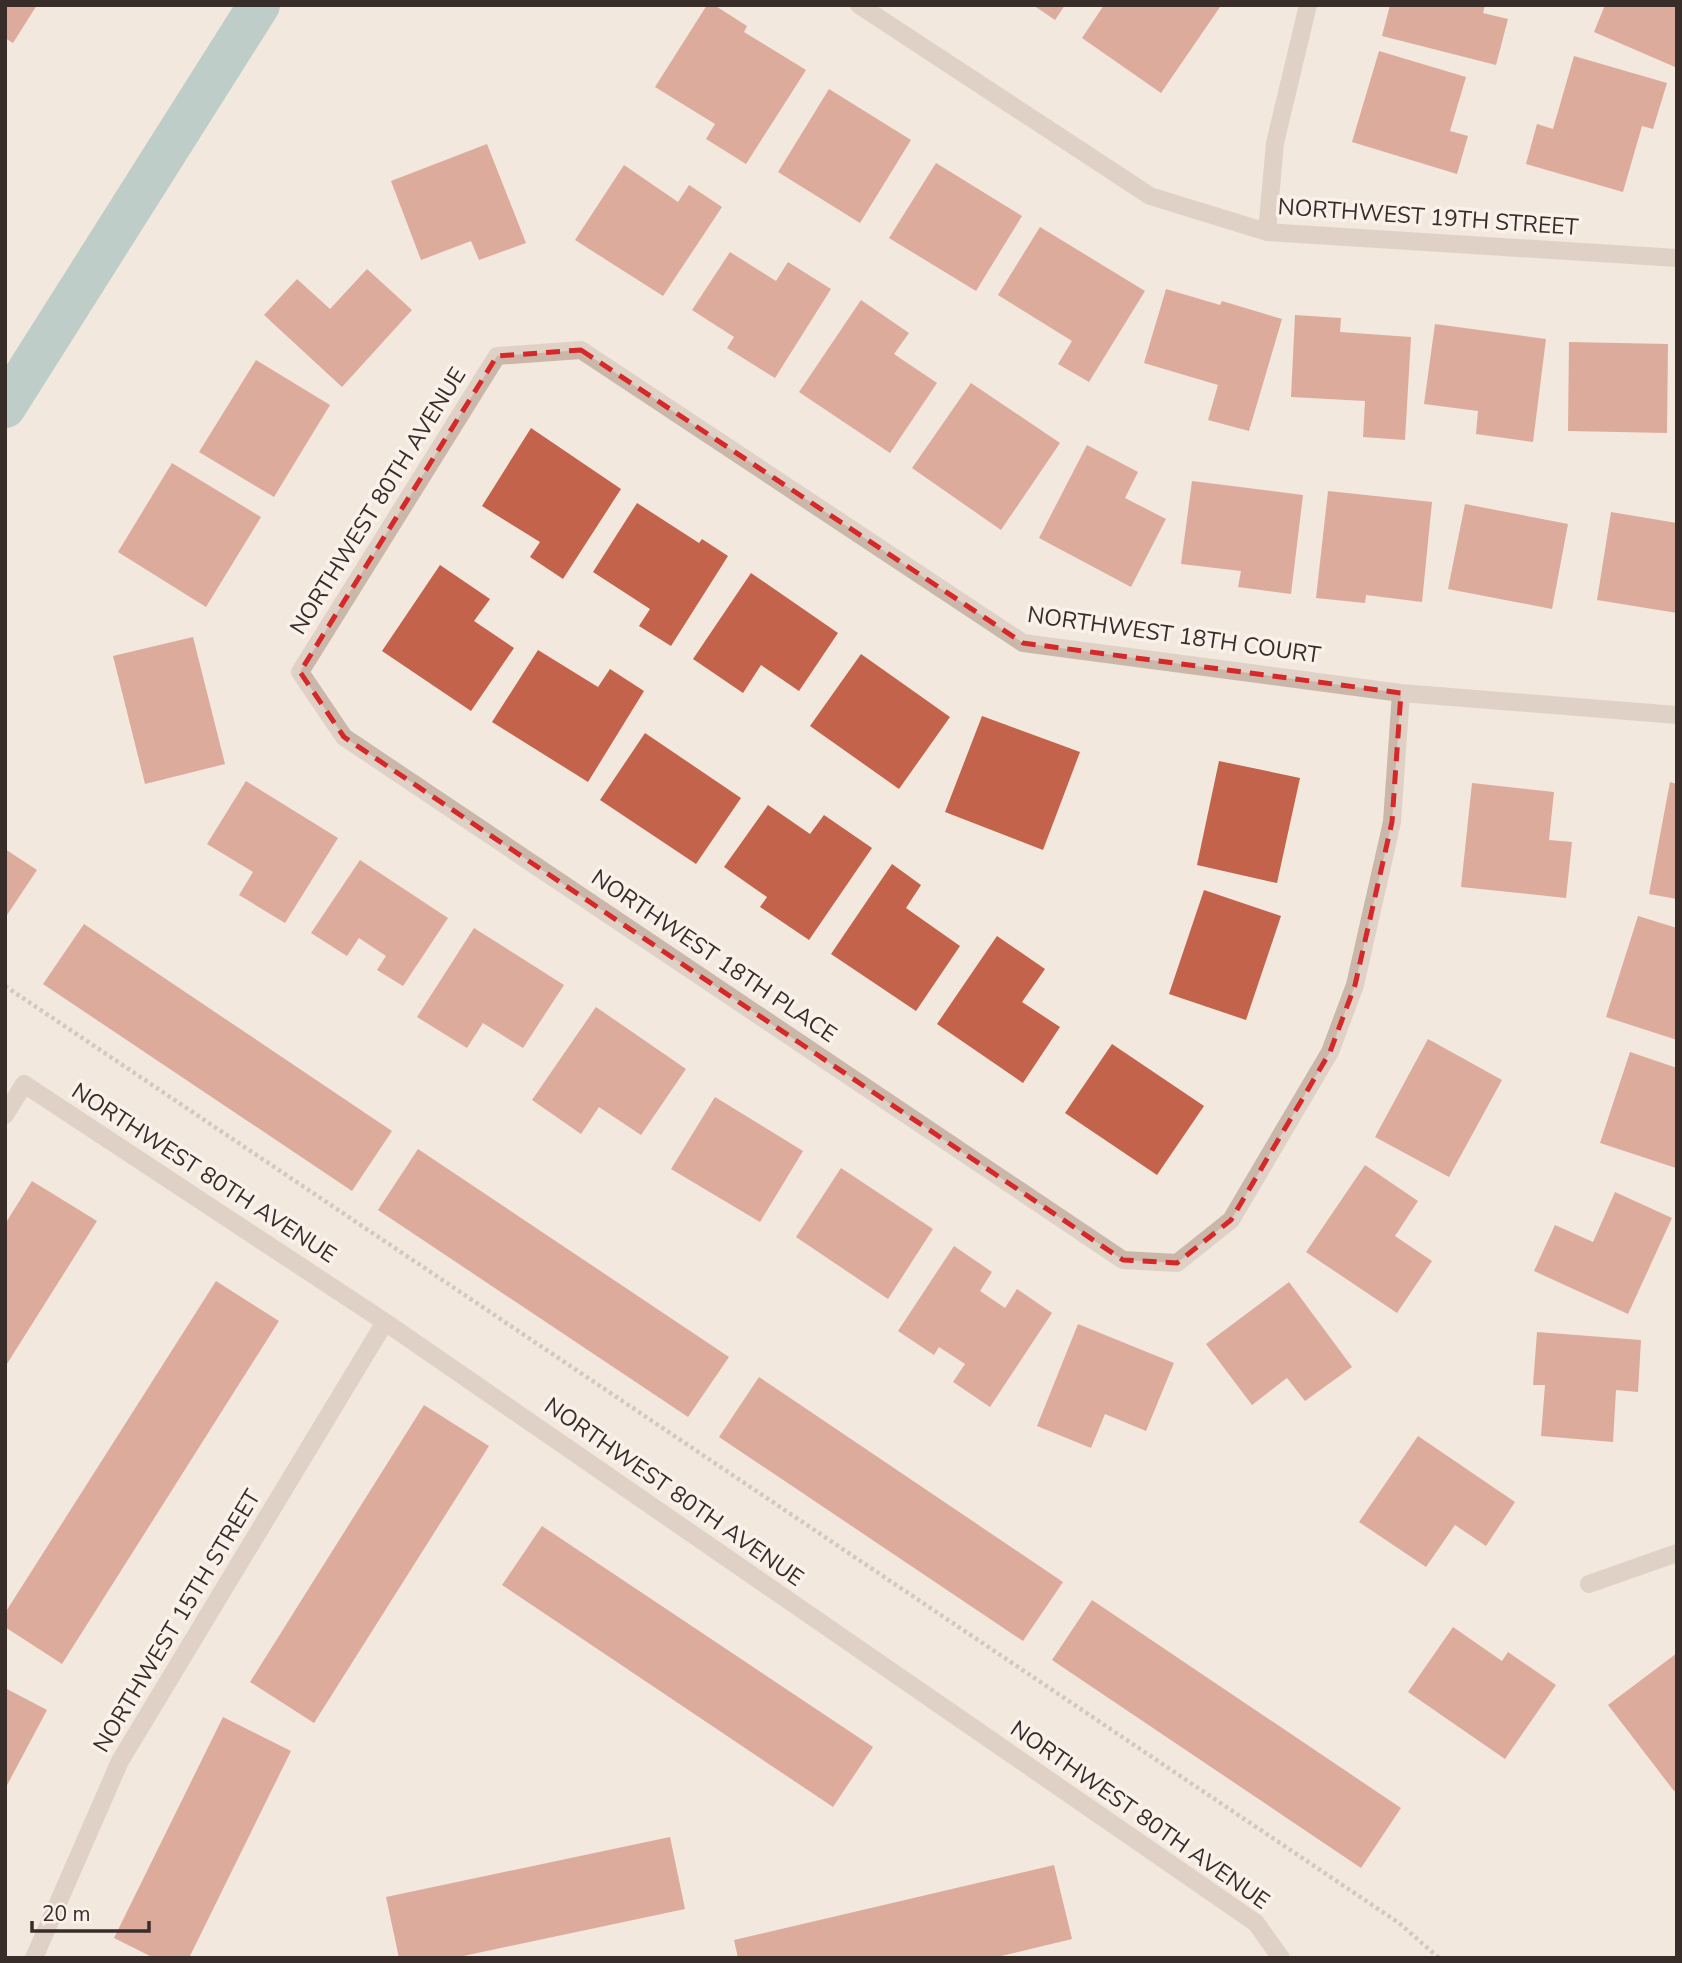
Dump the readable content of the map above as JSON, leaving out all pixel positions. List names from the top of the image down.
{
  "streets": {
    "street": [
      "NORTHWEST 19TH STREET",
      "NORTHWEST 80TH AVENUE",
      "NORTHWEST 18TH COURT",
      "NORTHWEST 18TH PLACE",
      "NORTHWEST 15TH STREET"
    ]
  },
  "crossings": [
    ["NORTHWEST 80TH AVENUE", "NORTHWEST 18TH COURT"],
    ["NORTHWEST 80TH AVENUE", "NORTHWEST 18TH PLACE"],
    ["NORTHWEST 80TH AVENUE", "NORTHWEST 15TH STREET"],
    ["NORTHWEST 18TH COURT", "NORTHWEST 18TH PLACE"]
  ],
  "scale_bar": "20 m"
}
